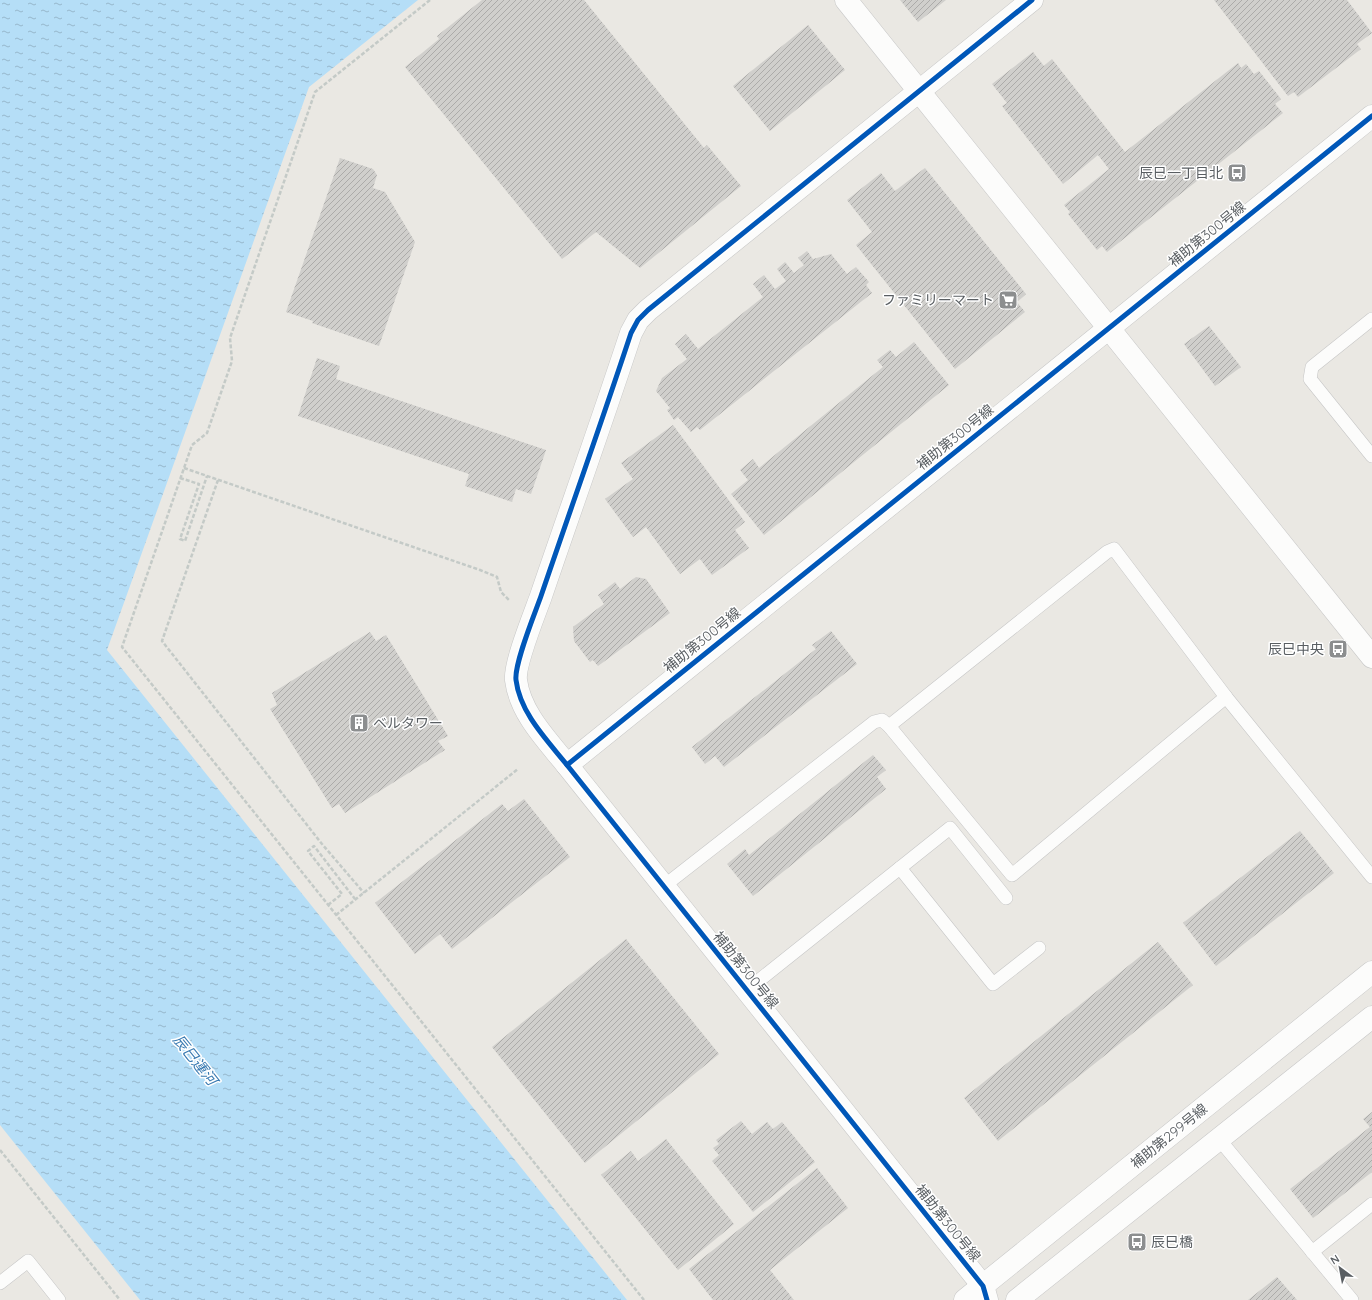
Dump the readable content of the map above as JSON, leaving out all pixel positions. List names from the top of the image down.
{
  "streets": {
    "street": ["補助第300号線", "補助第299号線"]
  },
  "crossings": [
    ["補助第300号線", "補助第299号線"]
  ],
  "water": ["辰巳運河"],
  "places": {
    "bus stop": ["辰巳一丁目北", "辰巳中央", "辰巳橋"],
    "supermarket": ["ファミリーマート"],
    "building": ["ベルタワー"]
  },
  "north": "top left"
}
